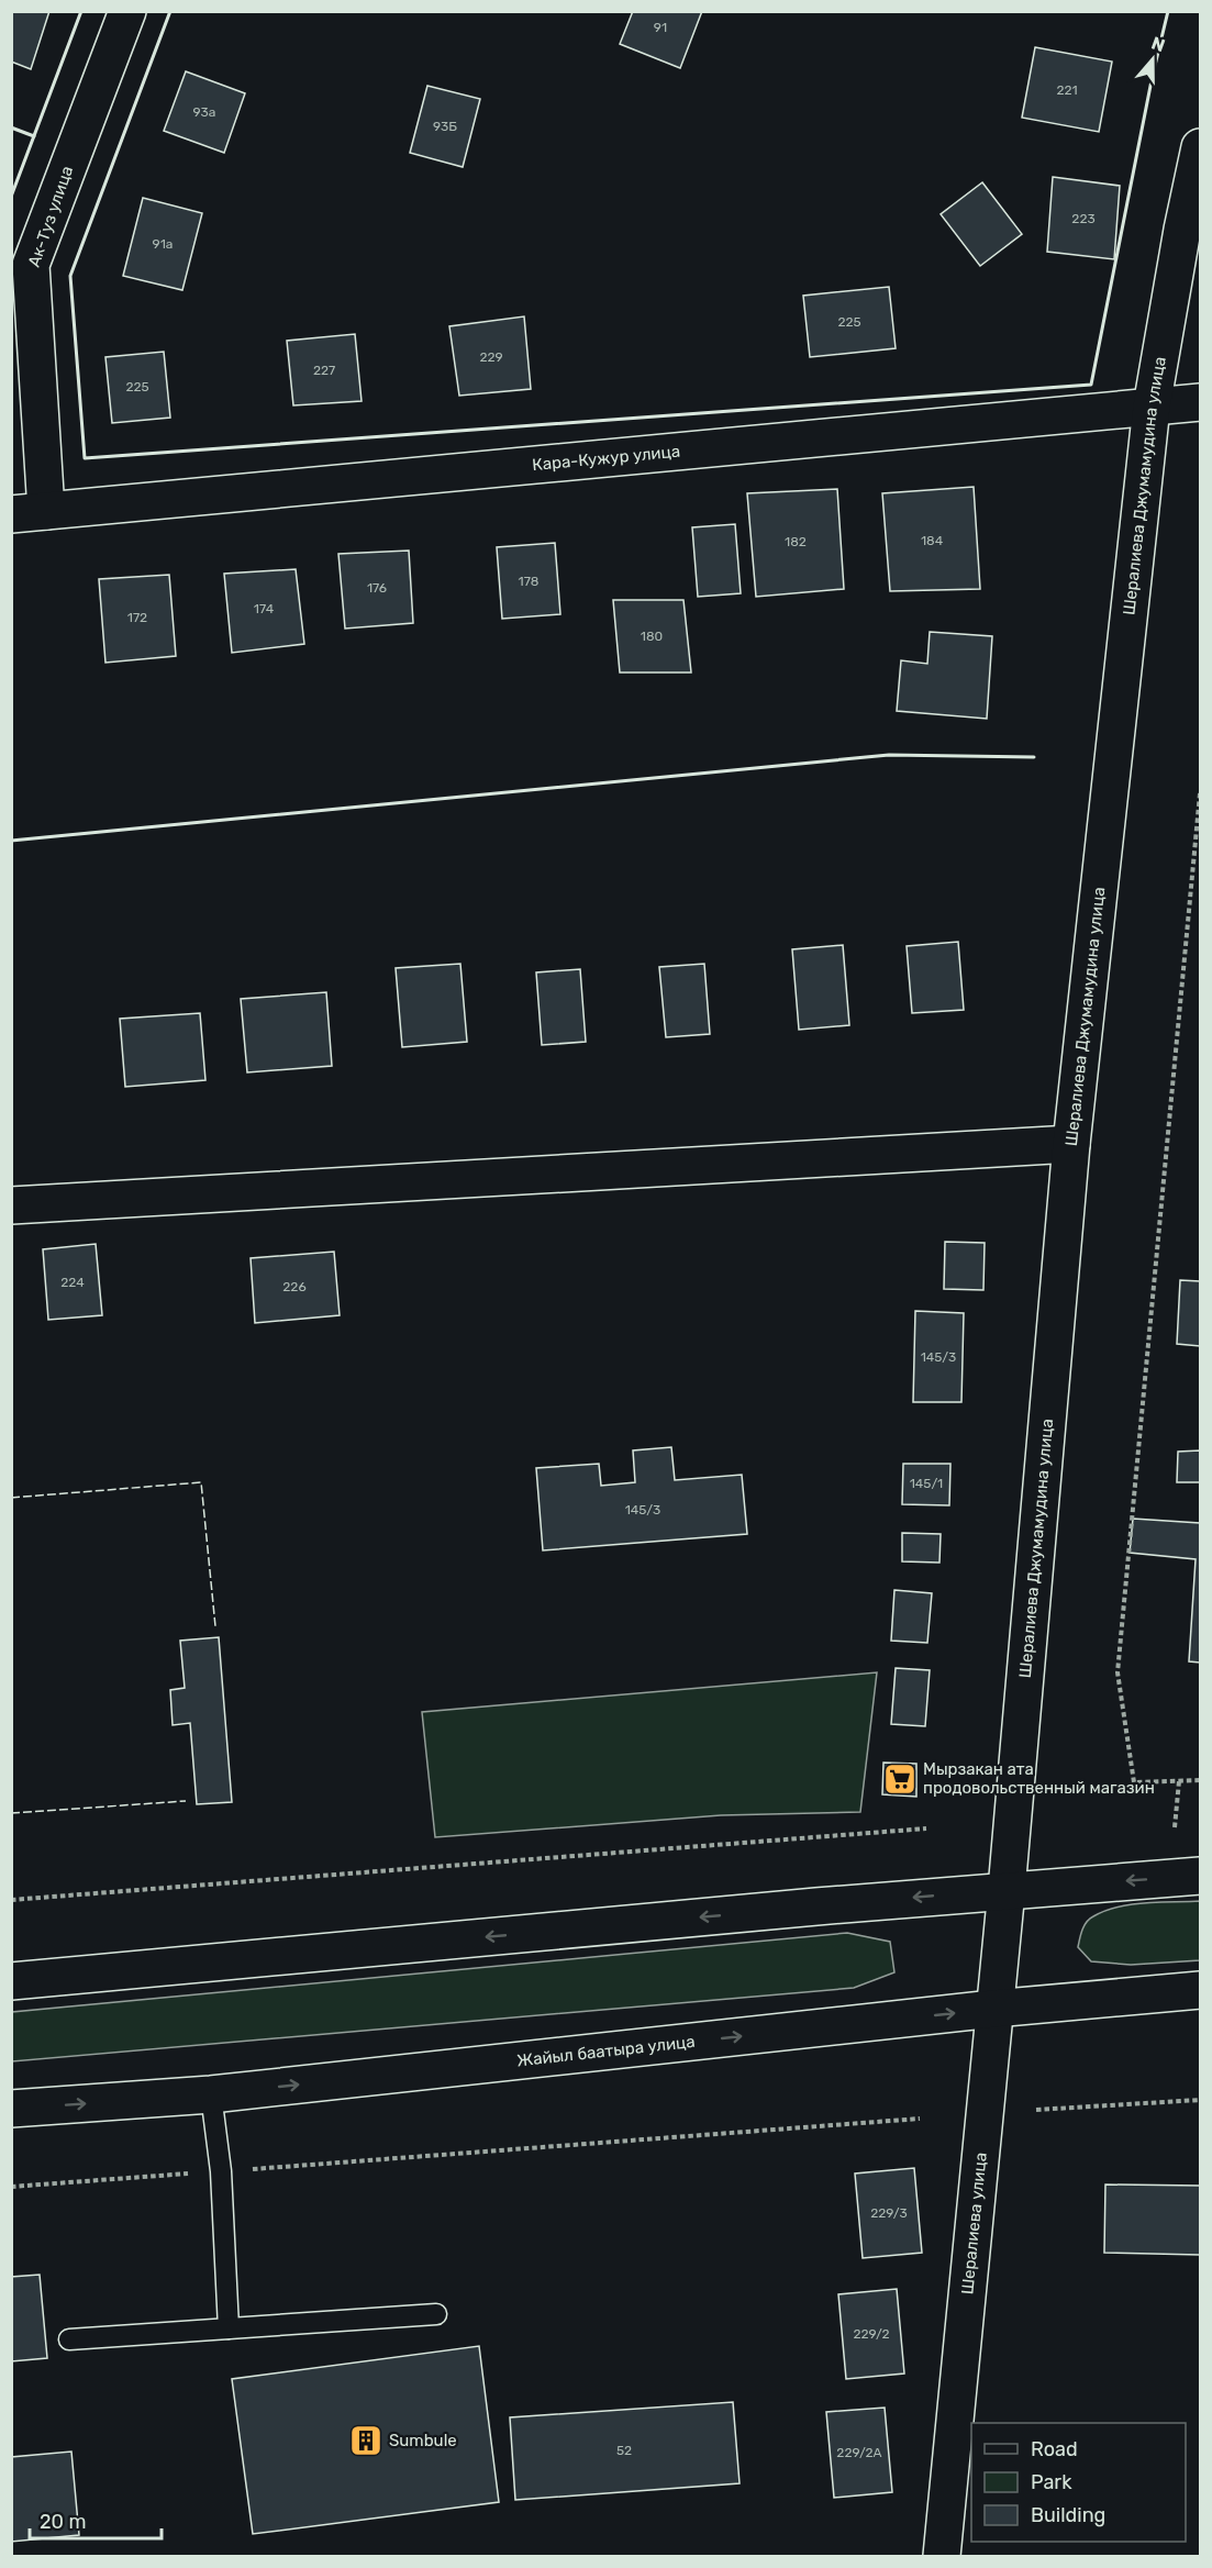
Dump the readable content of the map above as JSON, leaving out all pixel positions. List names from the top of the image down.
{
  "streets": {
    "street": [
      "Ак-Туз улица",
      "Кара-Кужур улица",
      "Шералиева Джумамудина улица",
      "Жайыл баатыра улица",
      "Шералиева улица"
    ]
  },
  "crossings": [
    ["Ак-Туз улица", "Кара-Кужур улица"],
    ["Кара-Кужур улица", "Шералиева Джумамудина улица"],
    ["Шералиева Джумамудина улица", "Шералиева улица"],
    ["Жайыл баатыра улица", "Шералиева улица"]
  ],
  "places": {
    "supermarket": ["Мырзакан ата продовольственный магазин"],
    "building": ["Sumbule"]
  },
  "house_numbers": [
    "91",
    "221",
    "93а",
    "93Б",
    "223",
    "91а",
    "225",
    "229",
    "227",
    "225",
    "184",
    "182",
    "178",
    "176",
    "174",
    "172",
    "180",
    "224",
    "226",
    "145/3",
    "145/1",
    "145/3",
    "229/3",
    "229/2",
    "52",
    "229/2А"
  ],
  "legend": ["Road", "Park", "Building"],
  "scale_bar": "20 m",
  "north": "top"
}
